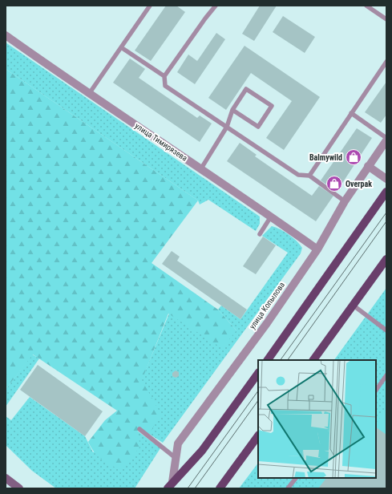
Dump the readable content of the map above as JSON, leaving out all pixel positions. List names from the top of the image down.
{
  "streets": {
    "main road": ["улица Копылова"],
    "street": ["улица Тимирязева"]
  },
  "crossings": [
    ["улица Тимирязева", "улица Копылова"]
  ],
  "places": {
    "shop": ["Balmywild", "Overpak"]
  }
}
